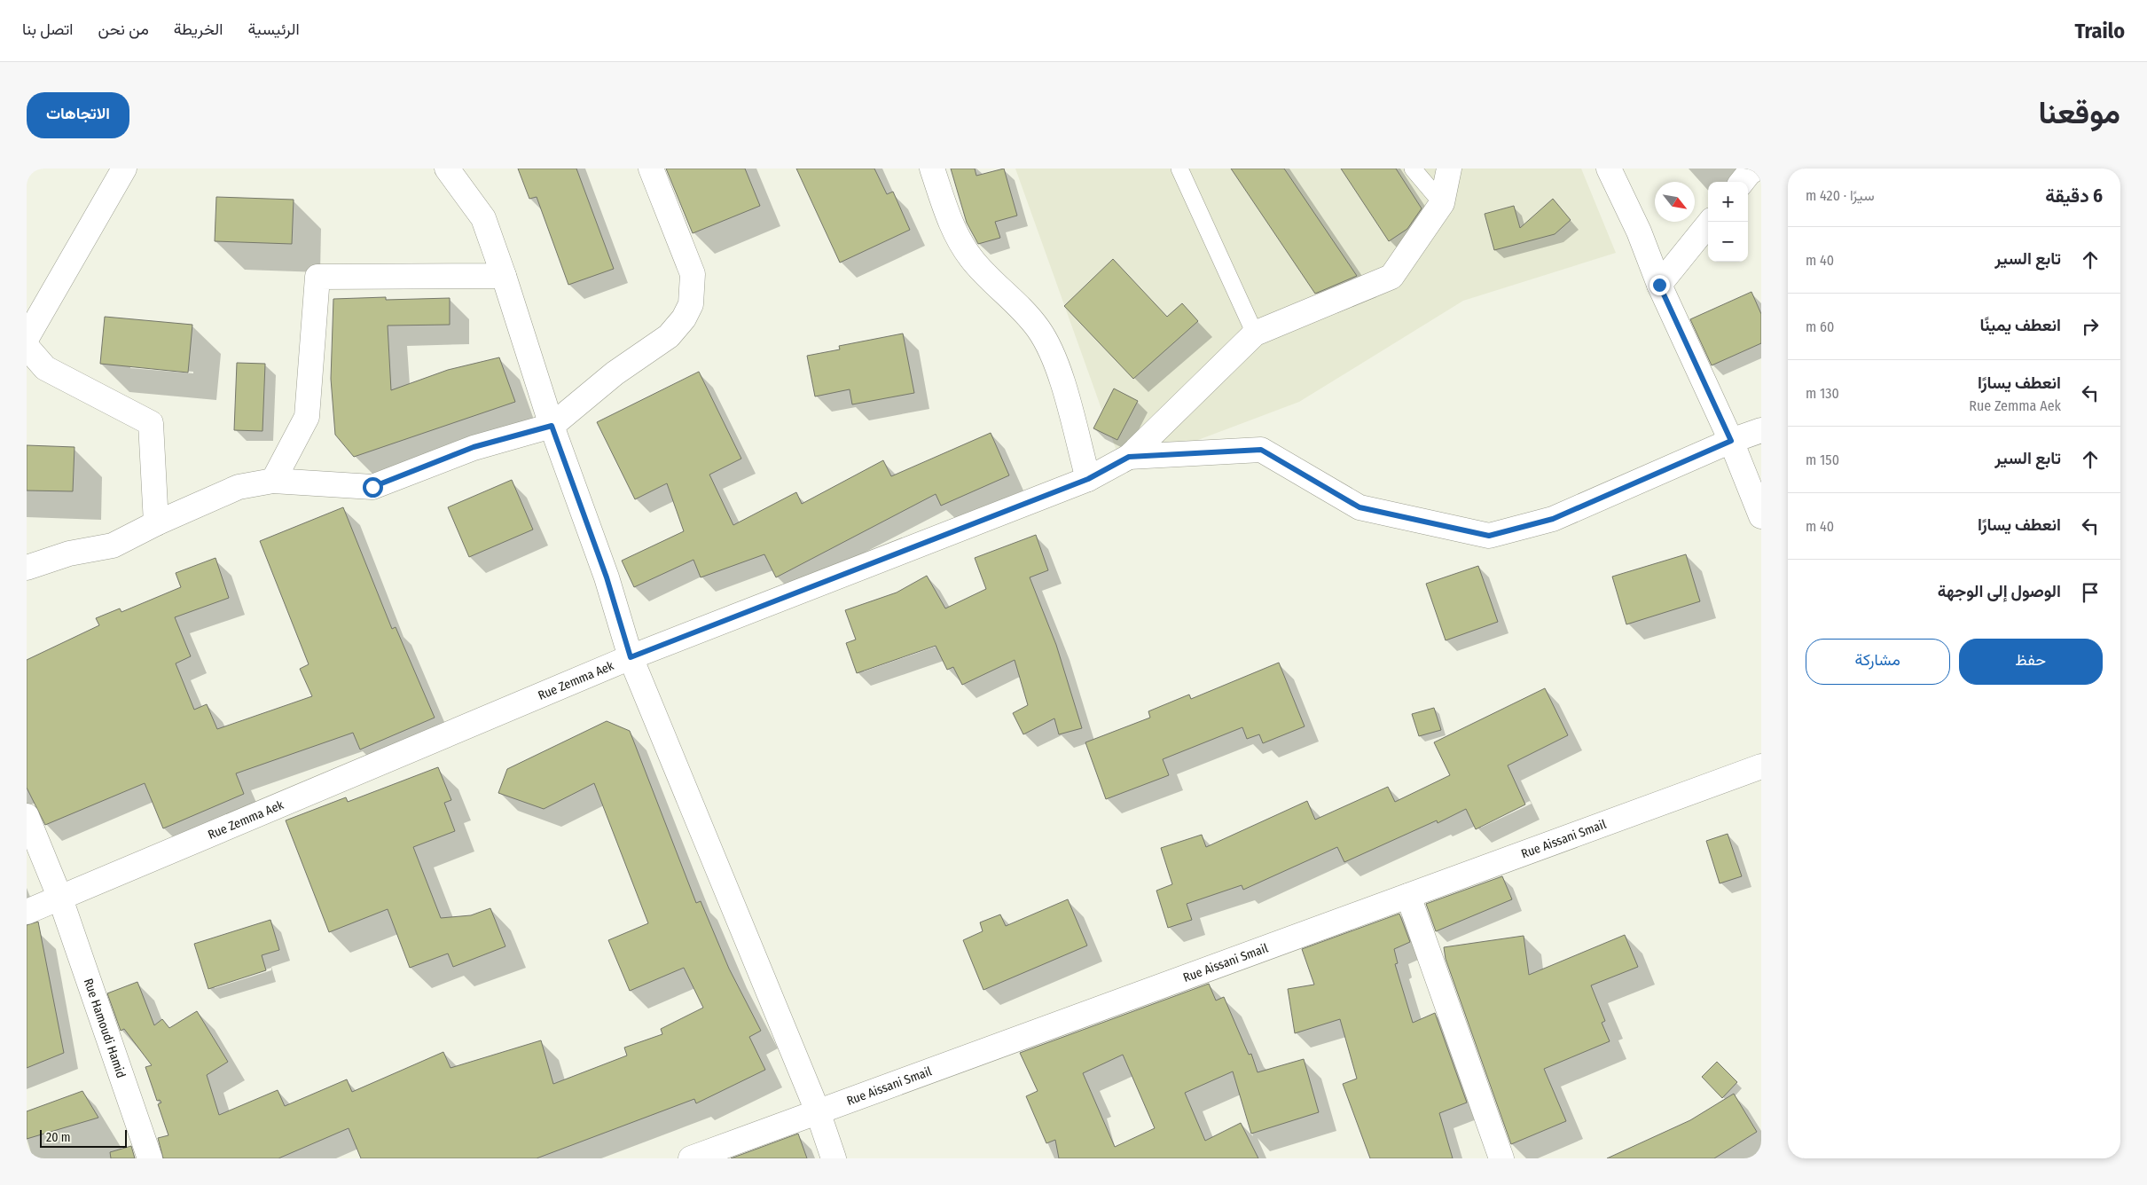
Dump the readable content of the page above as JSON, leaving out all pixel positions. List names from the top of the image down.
{
  "streets": {
    "street": ["Rue Zemma Aek", "Rue Aissani Smail", "Rue Hamoudi Hamid"]
  },
  "crossings": [
    ["Rue Zemma Aek", "Rue Hamoudi Hamid"]
  ],
  "scale_bar": "20 m",
  "north": "bottom right",
  "page": {
    "header": "Trailo",
    "nav": [
      "الرئيسية",
      "الخريطة",
      "من نحن",
      "اتصل بنا"
    ],
    "title": "موقعنا",
    "buttons": [
      "الاتجاهات",
      ["حفظ", "مشاركة"]
    ],
    "heading": ["6 دقيقة", "سيرًا · 420 m"],
    "map_buttons": ["+", "−"],
    "list": [
      ["تابع السير", "40 m"],
      ["انعطف يمينًا", "60 m"],
      ["انعطف يسارًا", "Rue Zemma Aek", "130 m"],
      ["تابع السير", "150 m"],
      ["انعطف يسارًا", "40 m"],
      "الوصول إلى الوجهة"
    ],
    "scale": "20 m"
  }
}
